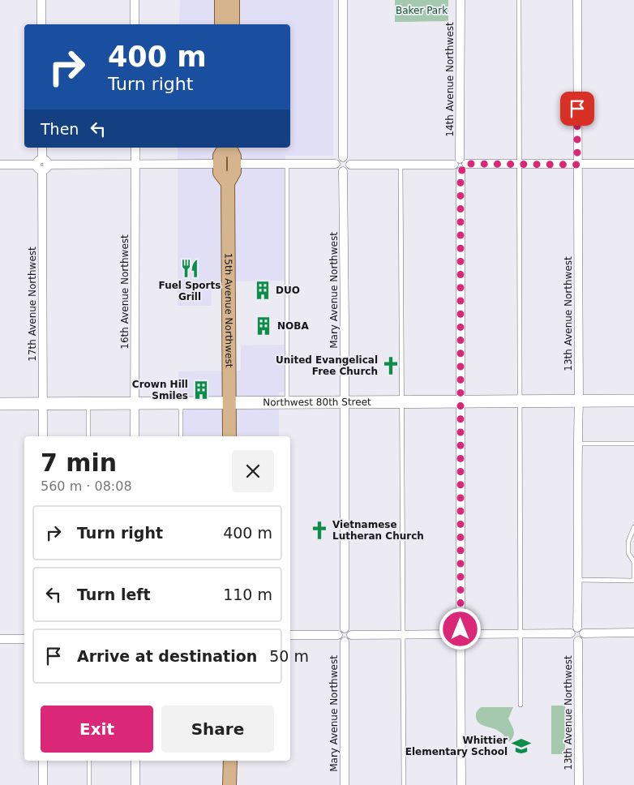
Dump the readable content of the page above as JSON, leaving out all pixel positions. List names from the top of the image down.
{
  "streets": {
    "main road": ["15th Avenue Northwest"],
    "street": [
      "14th Avenue Northwest",
      "Mary Avenue Northwest",
      "16th Avenue Northwest",
      "17th Avenue Northwest",
      "13th Avenue Northwest",
      "Northwest 80th Street"
    ]
  },
  "crossings": [
    ["14th Avenue Northwest", "Northwest 80th Street"],
    ["Mary Avenue Northwest", "Northwest 80th Street"],
    ["16th Avenue Northwest", "Northwest 80th Street"],
    ["17th Avenue Northwest", "Northwest 80th Street"],
    ["15th Avenue Northwest", "Northwest 80th Street"],
    ["13th Avenue Northwest", "Northwest 80th Street"]
  ],
  "parks": ["Baker Park"],
  "places": {
    "restaurant": ["Fuel Sports Grill"],
    "building": ["DUO", "NOBA", "Crown Hill Smiles"],
    "church": ["United Evangelical Free Church", "Vietnamese Lutheran Church"],
    "school or university": ["Whittier Elementary School"]
  },
  "page": {
    "turn": ["400 m", "Turn right"],
    "then": "Then",
    "heading": ["7 min", "560 m · 08:08"],
    "list": [
      {
        "name": "Turn right",
        "value": "400 m"
      },
      {
        "name": "Turn left",
        "value": "110 m"
      },
      {
        "name": "Arrive at destination",
        "value": "50 m"
      }
    ],
    "buttons": ["Exit", "Share"]
  }
}
